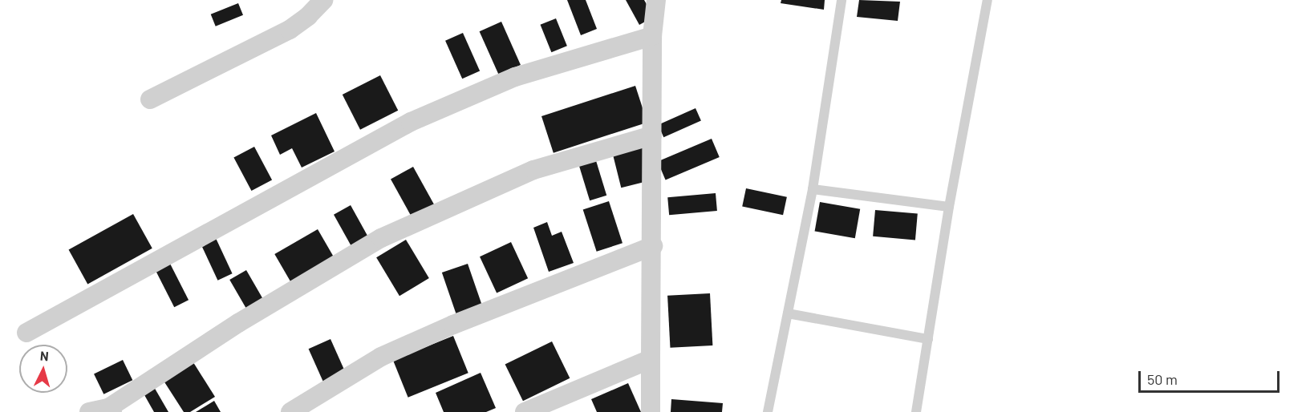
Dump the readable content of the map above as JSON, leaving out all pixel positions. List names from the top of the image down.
{
  "scale_bar": "50 m",
  "north": "top"
}
